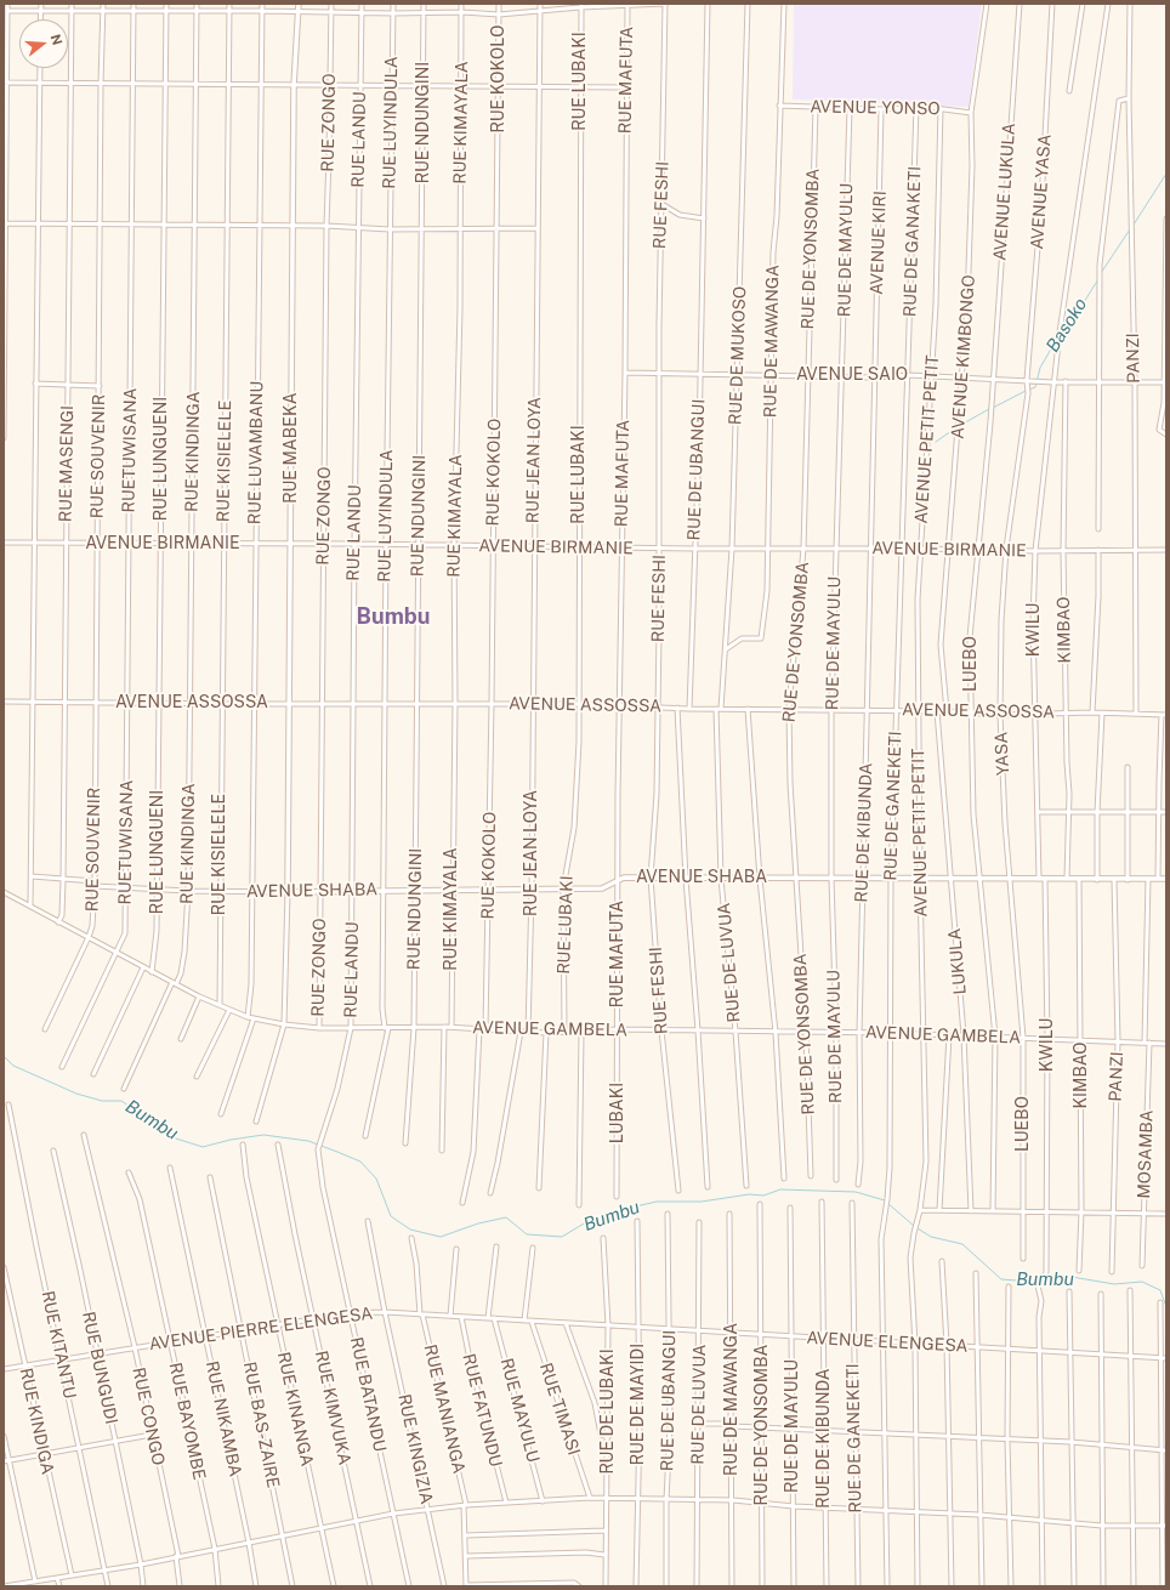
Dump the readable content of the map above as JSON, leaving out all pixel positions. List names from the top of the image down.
{
  "streets": {
    "street": [
      "RUE KOKOLO",
      "RUE MAFUTA",
      "RUE LUBAKI",
      "AVENUE YONSO",
      "RUE ZONGO",
      "RUE LUYINDULA",
      "RUE NDUNGINI",
      "RUE KIMAYALA",
      "RUE LANDU",
      "AVENUE LUKULA",
      "AVENUE YASA",
      "RUE FESHI",
      "RUE DE GANAKETI",
      "AVENUE KIRI",
      "RUE DE YONSOMBA",
      "RUE DE MAYULU",
      "RUE DE MAWANGA",
      "RUE DE MUKOSO",
      "AVENUE KIMBONGO",
      "PANZI",
      "AVENUE SAIO",
      "AVENUE PETIT PETIT",
      "RUE MABEKA",
      "RUETUWISANA",
      "RUE KINDINGA",
      "RUE LUVAMBANU",
      "RUE SOUVENIR",
      "RUE LUNGUENI",
      "RUE JEAN LOYA",
      "RUE KISIELELE",
      "RUE MASENGI",
      "RUE DE UBANGUI",
      "AVENUE BIRMANIE",
      "KWILU",
      "KIMBAO",
      "LUEBO",
      "AVENUE ASSOSSA",
      "YASA",
      "RUE DE GANEKETI",
      "RUE DE KIBUNDA",
      "AVENUE SHABA",
      "LUKULA",
      "RUE DE LUVUA",
      "AVENUE GAMBELA",
      "LUBAKI",
      "MOSAMBA",
      "AVENUE PIERRE ELENGESA",
      "AVENUE ELENGESA",
      "RUE KITANTU",
      "RUE BUNGUDI",
      "RUE BATANDU",
      "RUE DE MAYIDI",
      "RUE KIMVUKA",
      "RUE KINANGA",
      "RUE MANIANGA",
      "RUE TIMASI",
      "RUE FATUNDU",
      "RUE MAYULU",
      "RUE DE LUBAKI",
      "RUE CONGO",
      "RUE NIKAMBA",
      "RUE KINDIGA",
      "RUE BAYOMBE",
      "RUE BAS-ZAIRE",
      "RUE KINGIZIA"
    ]
  },
  "crossings": [
    ["RUE KOKOLO", "AVENUE BIRMANIE"],
    ["RUE KOKOLO", "AVENUE ASSOSSA"],
    ["RUE KOKOLO", "AVENUE SHABA"],
    ["RUE KOKOLO", "AVENUE GAMBELA"],
    ["RUE MAFUTA", "AVENUE SAIO"],
    ["RUE MAFUTA", "AVENUE BIRMANIE"],
    ["RUE MAFUTA", "AVENUE ASSOSSA"],
    ["RUE MAFUTA", "AVENUE SHABA"],
    ["RUE MAFUTA", "AVENUE GAMBELA"],
    ["RUE MAFUTA", "LUBAKI"],
    ["RUE LUBAKI", "AVENUE BIRMANIE"],
    ["RUE LUBAKI", "AVENUE ASSOSSA"],
    ["RUE LUBAKI", "AVENUE SHABA"],
    ["RUE LUBAKI", "AVENUE GAMBELA"],
    ["AVENUE YONSO", "RUE DE GANAKETI"],
    ["AVENUE YONSO", "AVENUE KIRI"],
    ["AVENUE YONSO", "RUE DE YONSOMBA"],
    ["AVENUE YONSO", "RUE DE MAYULU"],
    ["AVENUE YONSO", "RUE DE MAWANGA"],
    ["AVENUE YONSO", "AVENUE KIMBONGO"],
    ["AVENUE YONSO", "AVENUE PETIT PETIT"],
    ["RUE ZONGO", "AVENUE BIRMANIE"],
    ["RUE ZONGO", "AVENUE ASSOSSA"],
    ["RUE ZONGO", "AVENUE SHABA"],
    ["RUE ZONGO", "AVENUE GAMBELA"],
    ["RUE LUYINDULA", "AVENUE BIRMANIE"],
    ["RUE LUYINDULA", "AVENUE ASSOSSA"],
    ["RUE LUYINDULA", "AVENUE SHABA"],
    ["RUE LUYINDULA", "AVENUE GAMBELA"],
    ["RUE NDUNGINI", "AVENUE BIRMANIE"],
    ["RUE NDUNGINI", "AVENUE ASSOSSA"],
    ["RUE NDUNGINI", "AVENUE SHABA"],
    ["RUE NDUNGINI", "AVENUE GAMBELA"],
    ["RUE KIMAYALA", "AVENUE BIRMANIE"],
    ["RUE KIMAYALA", "AVENUE ASSOSSA"],
    ["RUE KIMAYALA", "AVENUE SHABA"],
    ["RUE KIMAYALA", "AVENUE GAMBELA"],
    ["RUE LANDU", "AVENUE BIRMANIE"],
    ["RUE LANDU", "AVENUE ASSOSSA"],
    ["RUE LANDU", "AVENUE SHABA"],
    ["RUE LANDU", "AVENUE GAMBELA"],
    ["RUE LANDU", "RUE BATANDU"],
    ["AVENUE LUKULA", "AVENUE SAIO"],
    ["AVENUE LUKULA", "LUEBO"],
    ["AVENUE YASA", "AVENUE SAIO"],
    ["AVENUE YASA", "YASA"],
    ["RUE FESHI", "AVENUE SAIO"],
    ["RUE FESHI", "AVENUE BIRMANIE"],
    ["RUE FESHI", "AVENUE ASSOSSA"],
    ["RUE FESHI", "AVENUE SHABA"],
    ["RUE FESHI", "AVENUE GAMBELA"],
    ["RUE DE GANAKETI", "AVENUE SAIO"],
    ["RUE DE GANAKETI", "RUE DE GANEKETI"],
    ["AVENUE KIRI", "AVENUE SAIO"],
    ["AVENUE KIRI", "RUE DE KIBUNDA"],
    ["RUE DE YONSOMBA", "AVENUE SAIO"],
    ["RUE DE YONSOMBA", "AVENUE BIRMANIE"],
    ["RUE DE YONSOMBA", "AVENUE ASSOSSA"],
    ["RUE DE YONSOMBA", "AVENUE SHABA"],
    ["RUE DE YONSOMBA", "AVENUE GAMBELA"],
    ["RUE DE YONSOMBA", "AVENUE ELENGESA"],
    ["RUE DE MAYULU", "AVENUE SAIO"],
    ["RUE DE MAYULU", "AVENUE BIRMANIE"],
    ["RUE DE MAYULU", "AVENUE ASSOSSA"],
    ["RUE DE MAYULU", "AVENUE SHABA"],
    ["RUE DE MAYULU", "AVENUE GAMBELA"],
    ["RUE DE MAYULU", "AVENUE ELENGESA"],
    ["RUE DE MAWANGA", "RUE DE MUKOSO"],
    ["RUE DE MAWANGA", "AVENUE SAIO"],
    ["RUE DE MAWANGA", "AVENUE BIRMANIE"],
    ["RUE DE MAWANGA", "AVENUE ELENGESA"],
    ["RUE DE MUKOSO", "AVENUE SAIO"],
    ["RUE DE MUKOSO", "AVENUE BIRMANIE"],
    ["RUE DE MUKOSO", "AVENUE ASSOSSA"],
    ["AVENUE KIMBONGO", "AVENUE SAIO"],
    ["AVENUE KIMBONGO", "AVENUE BIRMANIE"],
    ["AVENUE KIMBONGO", "AVENUE ASSOSSA"],
    ["PANZI", "AVENUE SAIO"],
    ["PANZI", "AVENUE BIRMANIE"],
    ["PANZI", "AVENUE ASSOSSA"],
    ["PANZI", "AVENUE SHABA"],
    ["PANZI", "AVENUE GAMBELA"],
    ["AVENUE SAIO", "AVENUE PETIT PETIT"],
    ["AVENUE SAIO", "RUE DE UBANGUI"],
    ["AVENUE SAIO", "KWILU"],
    ["AVENUE SAIO", "KIMBAO"],
    ["AVENUE SAIO", "LUEBO"],
    ["AVENUE SAIO", "YASA"],
    ["AVENUE SAIO", "RUE DE GANEKETI"],
    ["AVENUE PETIT PETIT", "AVENUE BIRMANIE"],
    ["AVENUE PETIT PETIT", "AVENUE ASSOSSA"],
    ["AVENUE PETIT PETIT", "AVENUE SHABA"],
    ["AVENUE PETIT PETIT", "AVENUE GAMBELA"],
    ["AVENUE PETIT PETIT", "AVENUE ELENGESA"],
    ["RUE MABEKA", "AVENUE BIRMANIE"],
    ["RUE MABEKA", "AVENUE ASSOSSA"],
    ["RUE MABEKA", "AVENUE SHABA"],
    ["RUETUWISANA", "AVENUE BIRMANIE"],
    ["RUETUWISANA", "AVENUE ASSOSSA"],
    ["RUETUWISANA", "AVENUE SHABA"],
    ["RUETUWISANA", "AVENUE GAMBELA"],
    ["RUE KINDINGA", "AVENUE BIRMANIE"],
    ["RUE KINDINGA", "AVENUE ASSOSSA"],
    ["RUE KINDINGA", "AVENUE SHABA"],
    ["RUE KINDINGA", "AVENUE GAMBELA"],
    ["RUE LUVAMBANU", "AVENUE BIRMANIE"],
    ["RUE LUVAMBANU", "AVENUE ASSOSSA"],
    ["RUE LUVAMBANU", "AVENUE SHABA"],
    ["RUE LUVAMBANU", "AVENUE GAMBELA"],
    ["RUE SOUVENIR", "AVENUE BIRMANIE"],
    ["RUE SOUVENIR", "AVENUE ASSOSSA"],
    ["RUE SOUVENIR", "AVENUE SHABA"],
    ["RUE SOUVENIR", "AVENUE GAMBELA"],
    ["RUE LUNGUENI", "AVENUE BIRMANIE"],
    ["RUE LUNGUENI", "AVENUE ASSOSSA"],
    ["RUE LUNGUENI", "AVENUE SHABA"],
    ["RUE LUNGUENI", "AVENUE GAMBELA"],
    ["RUE JEAN LOYA", "AVENUE BIRMANIE"],
    ["RUE JEAN LOYA", "AVENUE ASSOSSA"],
    ["RUE JEAN LOYA", "AVENUE SHABA"],
    ["RUE JEAN LOYA", "AVENUE GAMBELA"],
    ["RUE KISIELELE", "AVENUE BIRMANIE"],
    ["RUE KISIELELE", "AVENUE ASSOSSA"],
    ["RUE KISIELELE", "AVENUE SHABA"],
    ["RUE KISIELELE", "AVENUE GAMBELA"],
    ["RUE MASENGI", "AVENUE BIRMANIE"],
    ["RUE MASENGI", "AVENUE ASSOSSA"],
    ["RUE MASENGI", "AVENUE GAMBELA"],
    ["RUE DE UBANGUI", "AVENUE BIRMANIE"],
    ["RUE DE UBANGUI", "AVENUE ASSOSSA"],
    ["RUE DE UBANGUI", "AVENUE ELENGESA"],
    ["AVENUE BIRMANIE", "KWILU"],
    ["AVENUE BIRMANIE", "KIMBAO"],
    ["AVENUE BIRMANIE", "LUEBO"],
    ["AVENUE BIRMANIE", "YASA"],
    ["AVENUE BIRMANIE", "RUE DE GANEKETI"],
    ["AVENUE BIRMANIE", "RUE DE KIBUNDA"],
    ["KWILU", "AVENUE ASSOSSA"],
    ["KWILU", "AVENUE SHABA"],
    ["KWILU", "AVENUE GAMBELA"],
    ["KWILU", "AVENUE ELENGESA"],
    ["KIMBAO", "AVENUE ASSOSSA"],
    ["KIMBAO", "AVENUE SHABA"],
    ["KIMBAO", "AVENUE GAMBELA"],
    ["LUEBO", "AVENUE ASSOSSA"],
    ["LUEBO", "YASA"],
    ["LUEBO", "AVENUE SHABA"],
    ["LUEBO", "AVENUE GAMBELA"],
    ["AVENUE ASSOSSA", "YASA"],
    ["AVENUE ASSOSSA", "RUE DE GANEKETI"],
    ["AVENUE ASSOSSA", "RUE DE KIBUNDA"],
    ["AVENUE ASSOSSA", "LUKULA"],
    ["AVENUE ASSOSSA", "RUE DE LUVUA"],
    ["YASA", "AVENUE SHABA"],
    ["YASA", "AVENUE GAMBELA"],
    ["RUE DE GANEKETI", "AVENUE SHABA"],
    ["RUE DE GANEKETI", "AVENUE GAMBELA"],
    ["RUE DE GANEKETI", "AVENUE ELENGESA"],
    ["RUE DE KIBUNDA", "AVENUE SHABA"],
    ["RUE DE KIBUNDA", "AVENUE GAMBELA"],
    ["RUE DE KIBUNDA", "AVENUE ELENGESA"],
    ["AVENUE SHABA", "LUKULA"],
    ["AVENUE SHABA", "RUE DE LUVUA"],
    ["AVENUE SHABA", "MOSAMBA"],
    ["LUKULA", "AVENUE GAMBELA"],
    ["RUE DE LUVUA", "AVENUE GAMBELA"],
    ["RUE DE LUVUA", "AVENUE ELENGESA"],
    ["AVENUE GAMBELA", "LUBAKI"],
    ["AVENUE GAMBELA", "MOSAMBA"],
    ["AVENUE PIERRE ELENGESA", "AVENUE ELENGESA"],
    ["AVENUE PIERRE ELENGESA", "RUE KITANTU"],
    ["AVENUE PIERRE ELENGESA", "RUE BUNGUDI"],
    ["AVENUE PIERRE ELENGESA", "RUE BATANDU"],
    ["AVENUE PIERRE ELENGESA", "RUE KIMVUKA"],
    ["AVENUE PIERRE ELENGESA", "RUE KINANGA"],
    ["AVENUE PIERRE ELENGESA", "RUE MANIANGA"],
    ["AVENUE PIERRE ELENGESA", "RUE TIMASI"],
    ["AVENUE PIERRE ELENGESA", "RUE FATUNDU"],
    ["AVENUE PIERRE ELENGESA", "RUE MAYULU"],
    ["AVENUE PIERRE ELENGESA", "RUE DE LUBAKI"],
    ["AVENUE PIERRE ELENGESA", "RUE CONGO"],
    ["AVENUE PIERRE ELENGESA", "RUE NIKAMBA"],
    ["AVENUE PIERRE ELENGESA", "RUE KINDIGA"],
    ["AVENUE PIERRE ELENGESA", "RUE BAYOMBE"],
    ["AVENUE PIERRE ELENGESA", "RUE BAS-ZAIRE"],
    ["AVENUE PIERRE ELENGESA", "RUE KINGIZIA"],
    ["AVENUE ELENGESA", "RUE DE MAYIDI"],
    ["AVENUE ELENGESA", "RUE DE LUBAKI"]
  ],
  "districts": ["Bumbu"],
  "water": ["Basoko", "Bumbu"],
  "north": "right"
}
